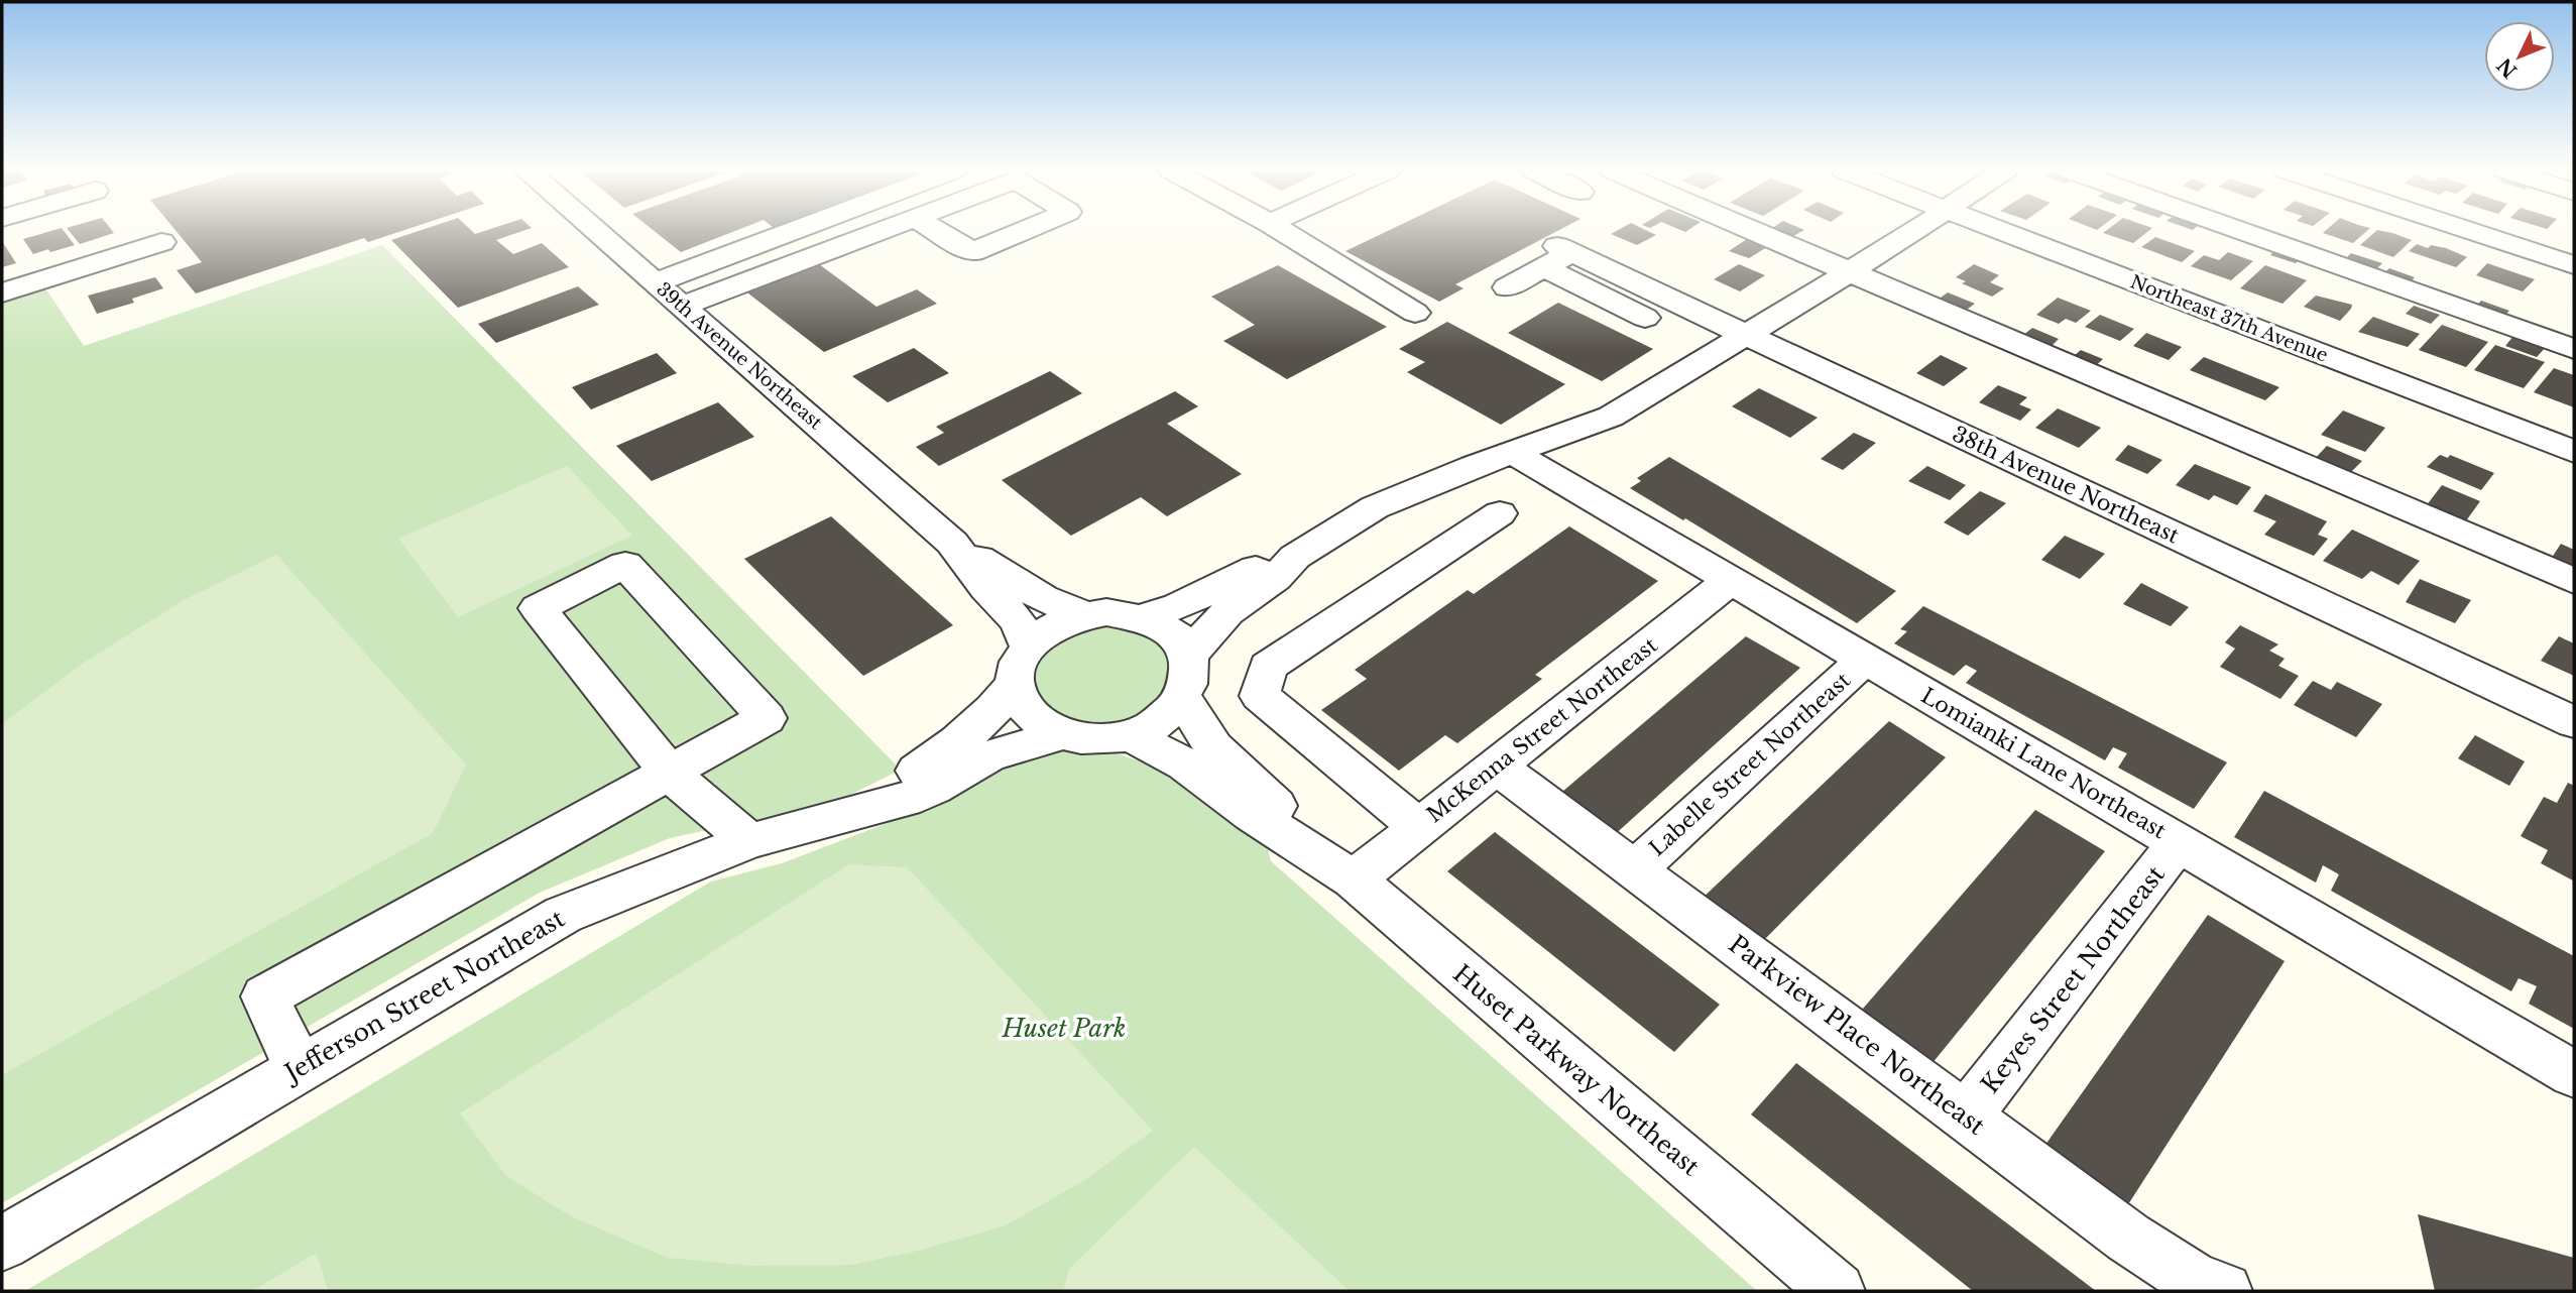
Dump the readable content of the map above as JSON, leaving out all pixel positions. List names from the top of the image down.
{
  "streets": {
    "street": [
      "Northeast 37th Avenue",
      "39th Avenue Northeast",
      "38th Avenue Northeast",
      "McKenna Street Northeast",
      "Lomianki Lane Northeast",
      "Labelle Street Northeast",
      "Keyes Street Northeast",
      "Jefferson Street Northeast",
      "Parkview Place Northeast",
      "Huset Parkway Northeast"
    ]
  },
  "crossings": [
    ["39th Avenue Northeast", "Jefferson Street Northeast"],
    ["39th Avenue Northeast", "Huset Parkway Northeast"],
    ["McKenna Street Northeast", "Lomianki Lane Northeast"],
    ["McKenna Street Northeast", "Parkview Place Northeast"],
    ["McKenna Street Northeast", "Huset Parkway Northeast"],
    ["Lomianki Lane Northeast", "Labelle Street Northeast"],
    ["Lomianki Lane Northeast", "Keyes Street Northeast"],
    ["Labelle Street Northeast", "Parkview Place Northeast"],
    ["Keyes Street Northeast", "Parkview Place Northeast"],
    ["Jefferson Street Northeast", "Huset Parkway Northeast"]
  ],
  "parks": ["Huset Park"],
  "north": "bottom left"
}
